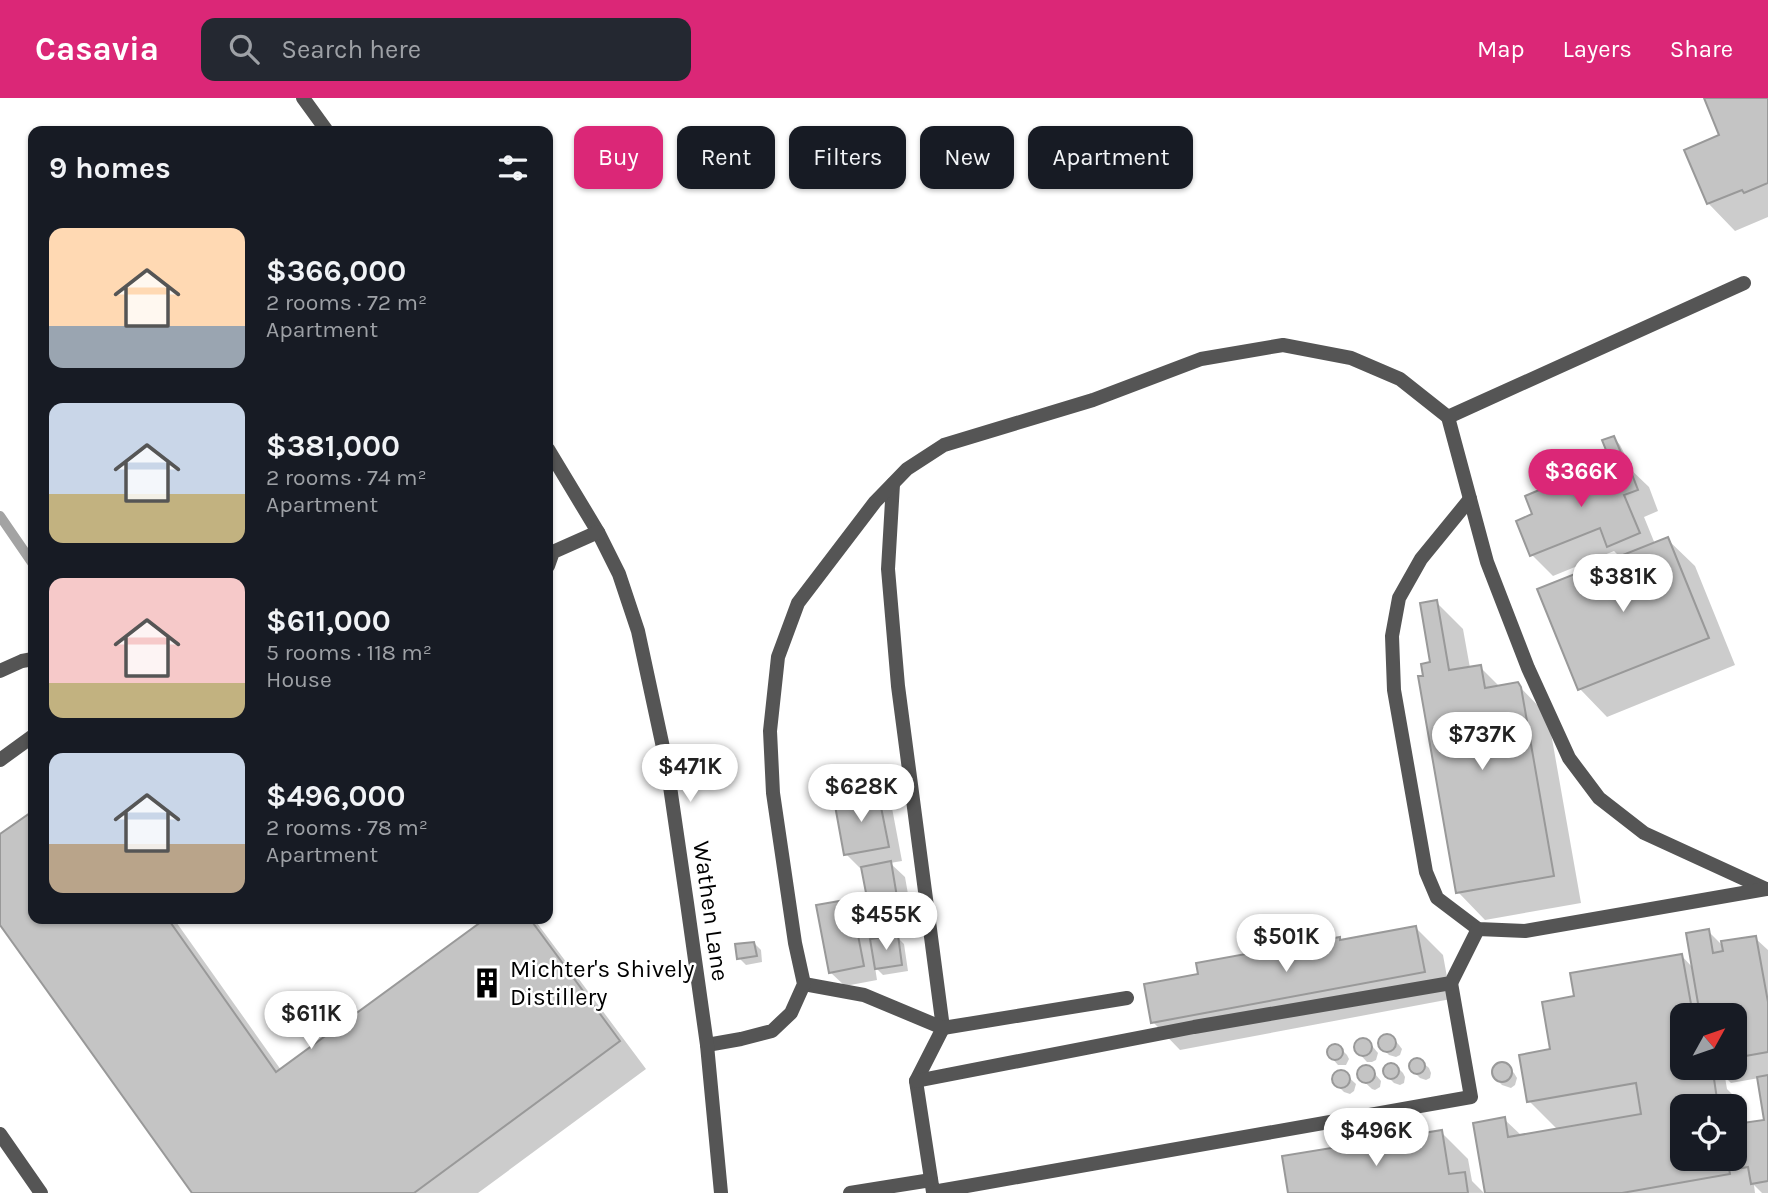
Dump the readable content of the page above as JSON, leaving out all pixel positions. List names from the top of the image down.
{
  "streets": {
    "street": ["Wathen Lane"]
  },
  "places": {
    "building": ["Michter's Shively Distillery"]
  },
  "north": "top right",
  "page": {
    "header": "Casavia",
    "search": "Search here",
    "nav": ["Map", "Layers", "Share"],
    "chip": [
      "Buy",
      "Rent",
      "Filters",
      "New",
      "Apartment"
    ],
    "heading": "9 homes",
    "list": [
      {
        "name": "$366,000",
        "note": "2 rooms · 72 m² · Apartment"
      },
      {
        "name": "$381,000",
        "note": "2 rooms · 74 m² · Apartment"
      },
      {
        "name": "$611,000",
        "note": "5 rooms · 118 m² · House"
      },
      {
        "name": "$496,000",
        "note": "2 rooms · 78 m² · Apartment"
      }
    ],
    "price": [
      "$366K",
      "$381K",
      "$737K",
      "$471K",
      "$628K",
      "$455K",
      "$501K",
      "$611K",
      "$496K"
    ]
  }
}
